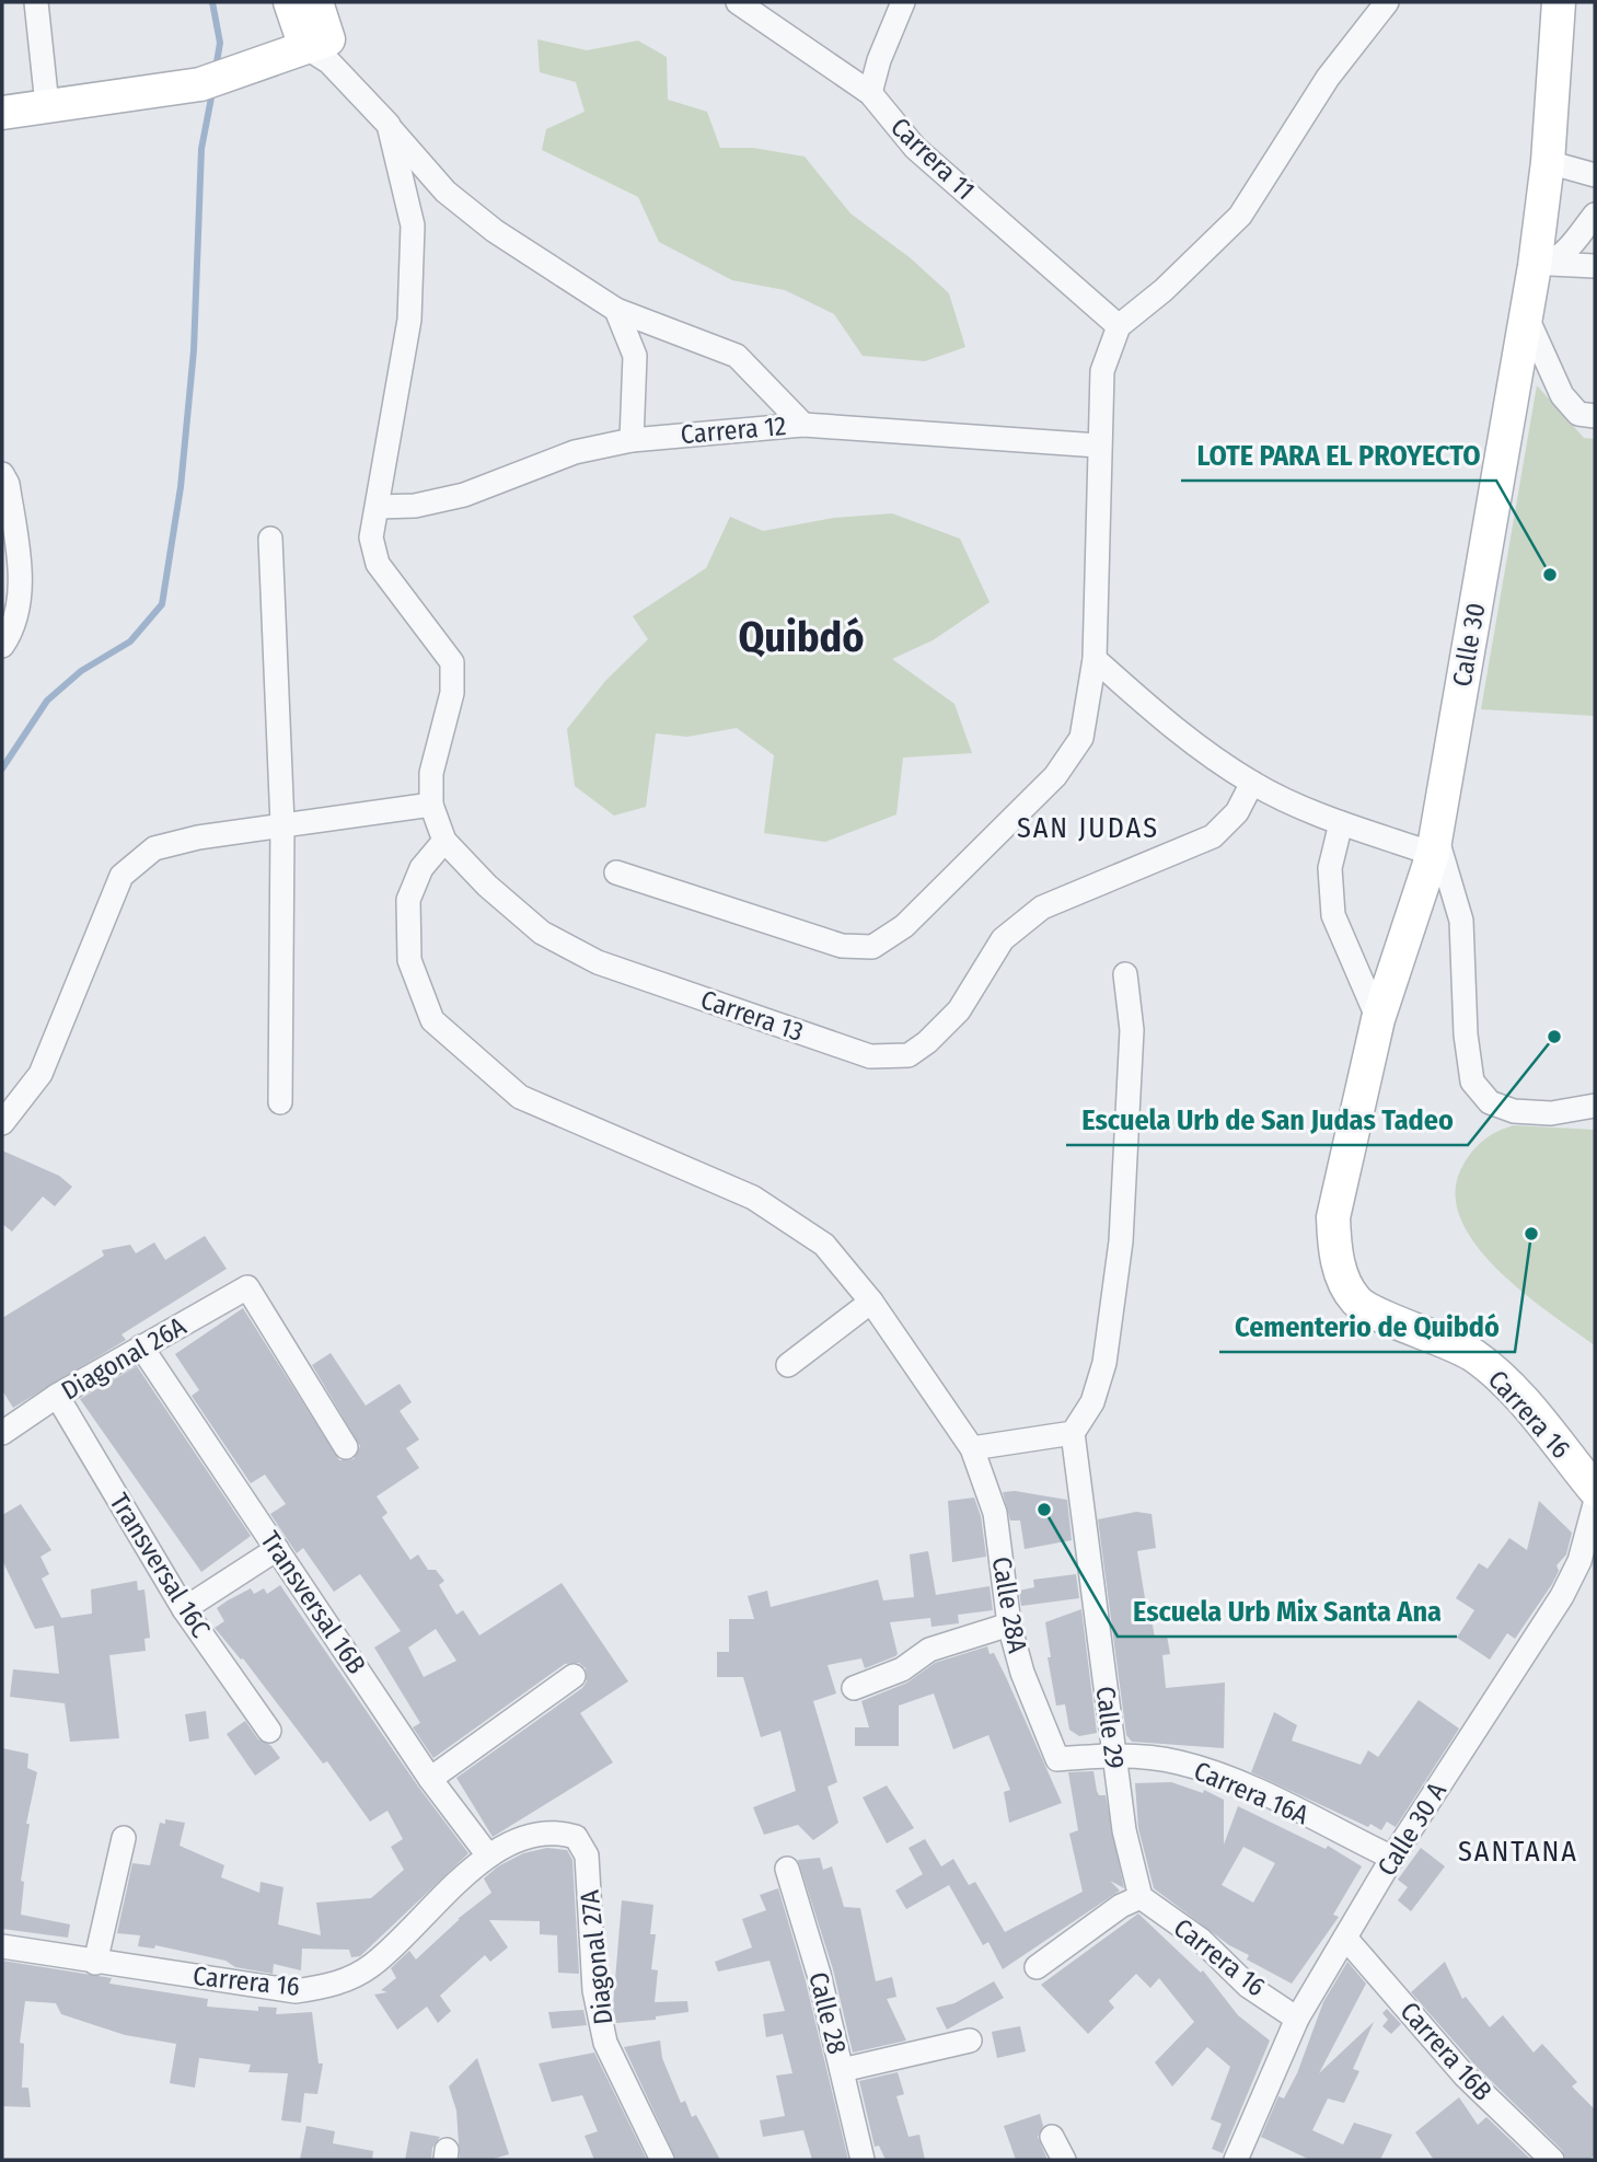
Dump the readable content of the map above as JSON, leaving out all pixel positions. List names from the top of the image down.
{
  "streets": {
    "main road": ["Calle 30", "Carrera 16"],
    "street": [
      "Carrera 11",
      "Carrera 12",
      "Carrera 13",
      "Diagonal 26A",
      "Transversal 16C",
      "Transversal 16B",
      "Calle 28A",
      "Calle 29",
      "Carrera 16A",
      "Calle 30 A",
      "Diagonal 27A",
      "Calle 28",
      "Carrera 16B"
    ]
  },
  "crossings": [
    ["Calle 30", "Carrera 16"],
    ["Carrera 13", "Calle 28A"],
    ["Diagonal 26A", "Transversal 16C"],
    ["Diagonal 26A", "Transversal 16B"],
    ["Carrera 16", "Transversal 16B"],
    ["Carrera 16", "Calle 29"],
    ["Carrera 16", "Calle 30 A"],
    ["Carrera 16", "Diagonal 27A"],
    ["Calle 28A", "Carrera 16A"],
    ["Calle 29", "Carrera 16A"],
    ["Carrera 16A", "Calle 30 A"],
    ["Calle 30 A", "Carrera 16B"]
  ],
  "districts": ["Quibdó", "SAN JUDAS", "SANTANA"],
  "places": [
    "LOTE PARA EL PROYECTO",
    "Escuela Urb de San Judas Tadeo",
    "Cementerio de Quibdó",
    "Escuela Urb Mix Santa Ana"
  ]
}
